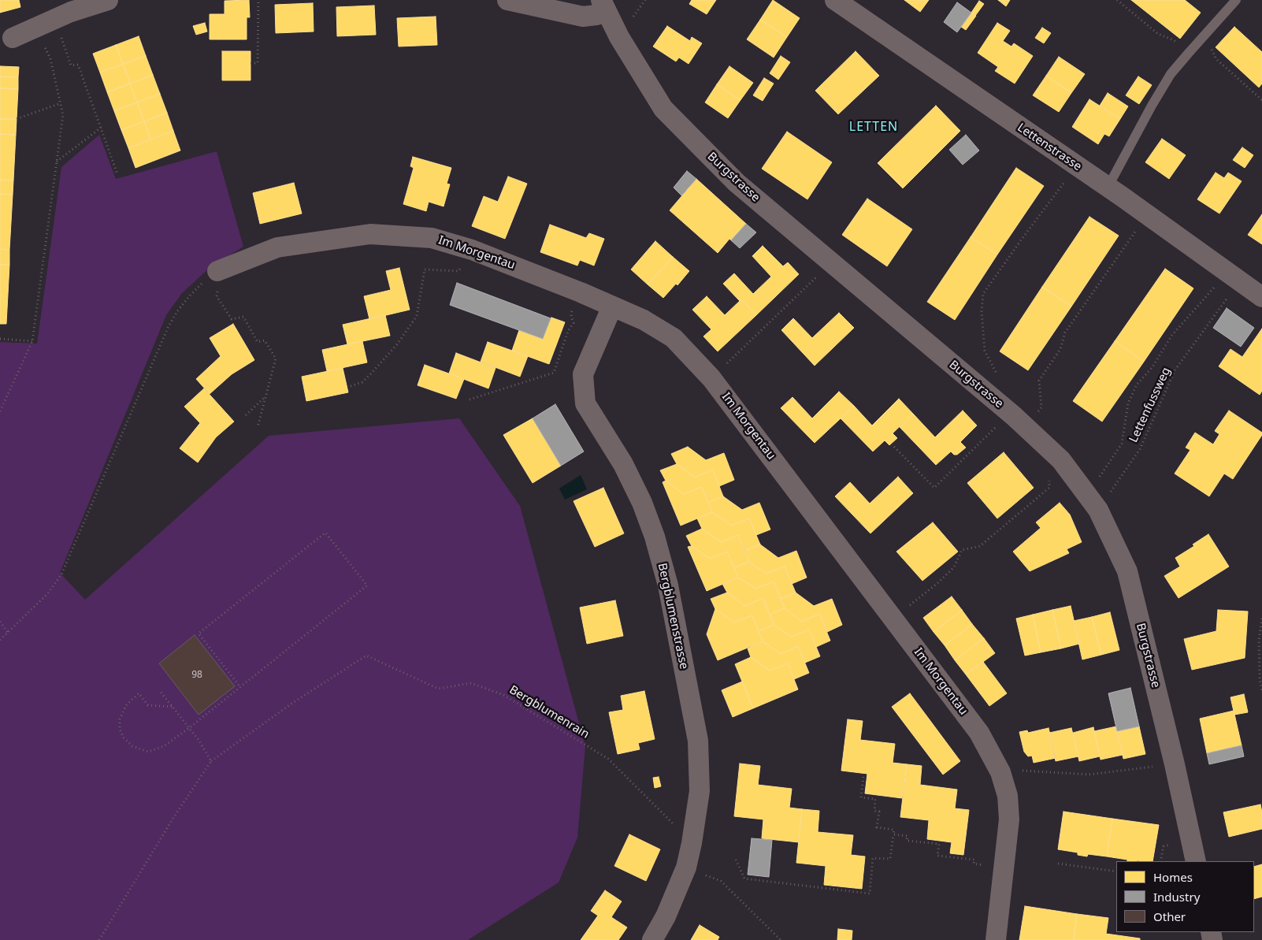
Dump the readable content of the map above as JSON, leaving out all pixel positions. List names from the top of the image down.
{
  "streets": {
    "street": [
      "Lettenstrasse",
      "Burgstrasse",
      "Im Morgentau",
      "Bergblumenstrasse"
    ],
    "path": ["Lettenfussweg", "Bergblumenrain"]
  },
  "crossings": [
    ["Burgstrasse", "Lettenfussweg"],
    ["Im Morgentau", "Bergblumenstrasse"],
    ["Bergblumenstrasse", "Bergblumenrain"]
  ],
  "districts": ["LETTEN"],
  "house_numbers": ["98"],
  "legend": ["Homes", "Industry", "Other"]
}
